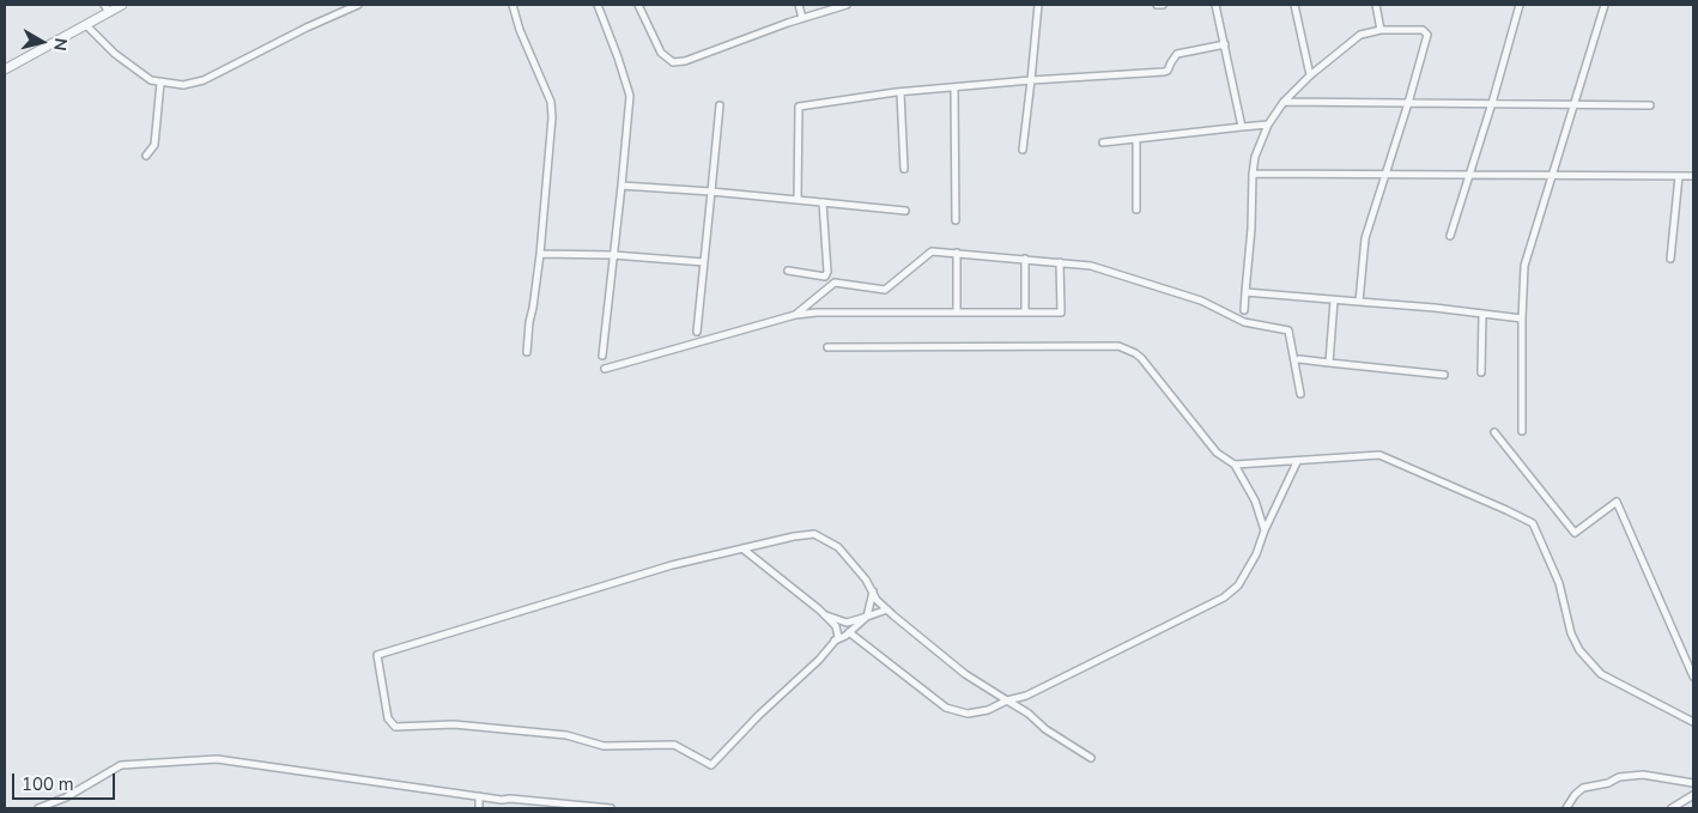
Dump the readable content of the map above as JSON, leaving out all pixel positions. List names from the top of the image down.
{
  "scale_bar": "100 m",
  "north": "right"
}
